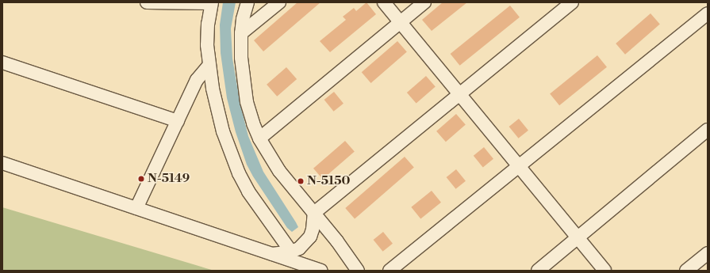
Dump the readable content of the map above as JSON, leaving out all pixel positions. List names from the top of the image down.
{
  "places": ["N-5149", "N-5150"]
}
